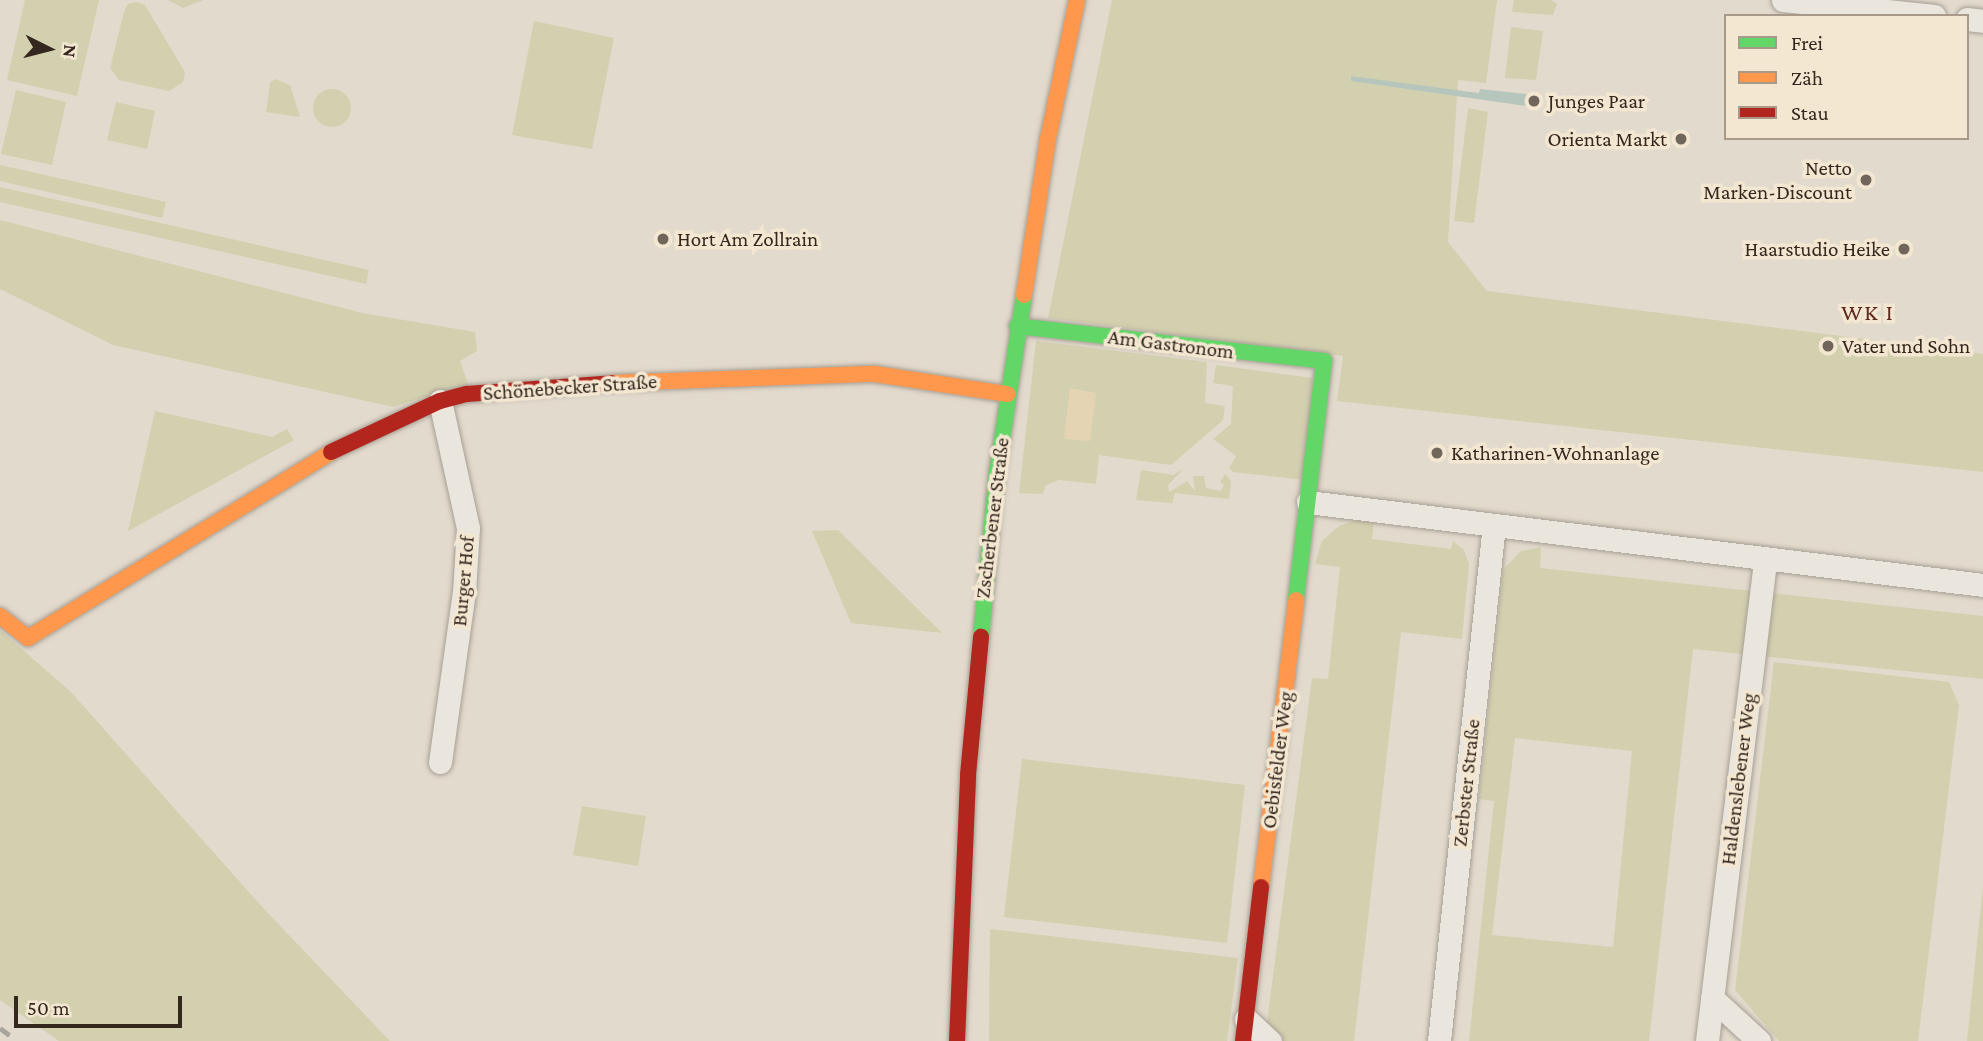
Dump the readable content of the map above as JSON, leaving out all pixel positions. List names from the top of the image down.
{
  "streets": {
    "street": [
      "Am Gastronom",
      "Schönebecker Straße",
      "Zscherbener Straße",
      "Burger Hof",
      "Oebisfelder Weg",
      "Haldenslebener Weg",
      "Zerbster Straße"
    ]
  },
  "crossings": [
    ["Am Gastronom", "Zscherbener Straße"],
    ["Am Gastronom", "Oebisfelder Weg"],
    ["Schönebecker Straße", "Zscherbener Straße"],
    ["Schönebecker Straße", "Burger Hof"]
  ],
  "districts": ["WK I"],
  "places": [
    "Junges Paar",
    "Orienta Markt",
    "Netto Marken-Discount",
    "Hort Am Zollrain",
    "Haarstudio Heike",
    "Vater und Sohn",
    "Katharinen-Wohnanlage"
  ],
  "legend": ["Frei", "Zäh", "Stau"],
  "scale_bar": "50 m",
  "north": "right"
}
